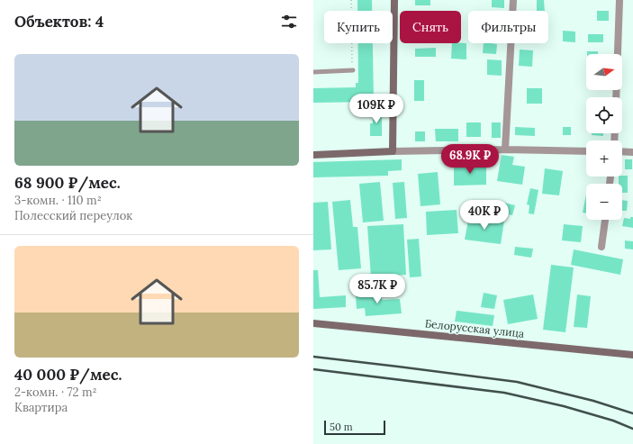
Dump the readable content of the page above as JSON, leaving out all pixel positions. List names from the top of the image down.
{
  "streets": {
    "street": ["Белорусская улица"]
  },
  "scale_bar": "50 m",
  "north": "right",
  "page": {
    "heading": "Объектов: 4",
    "chip": ["Купить", "Снять", "Фильтры"],
    "list": [
      {
        "name": "68 900 ₽/мес.",
        "note": "3-комн. · 110 m² · Полесский переулок"
      },
      {
        "name": "40 000 ₽/мес.",
        "note": "2-комн. · 72 m² · Квартира"
      }
    ],
    "map_buttons": ["+", "−"],
    "price": [
      "109K ₽",
      "68.9K ₽",
      "40K ₽",
      "85.7K ₽"
    ],
    "scale": "50 m"
  }
}
